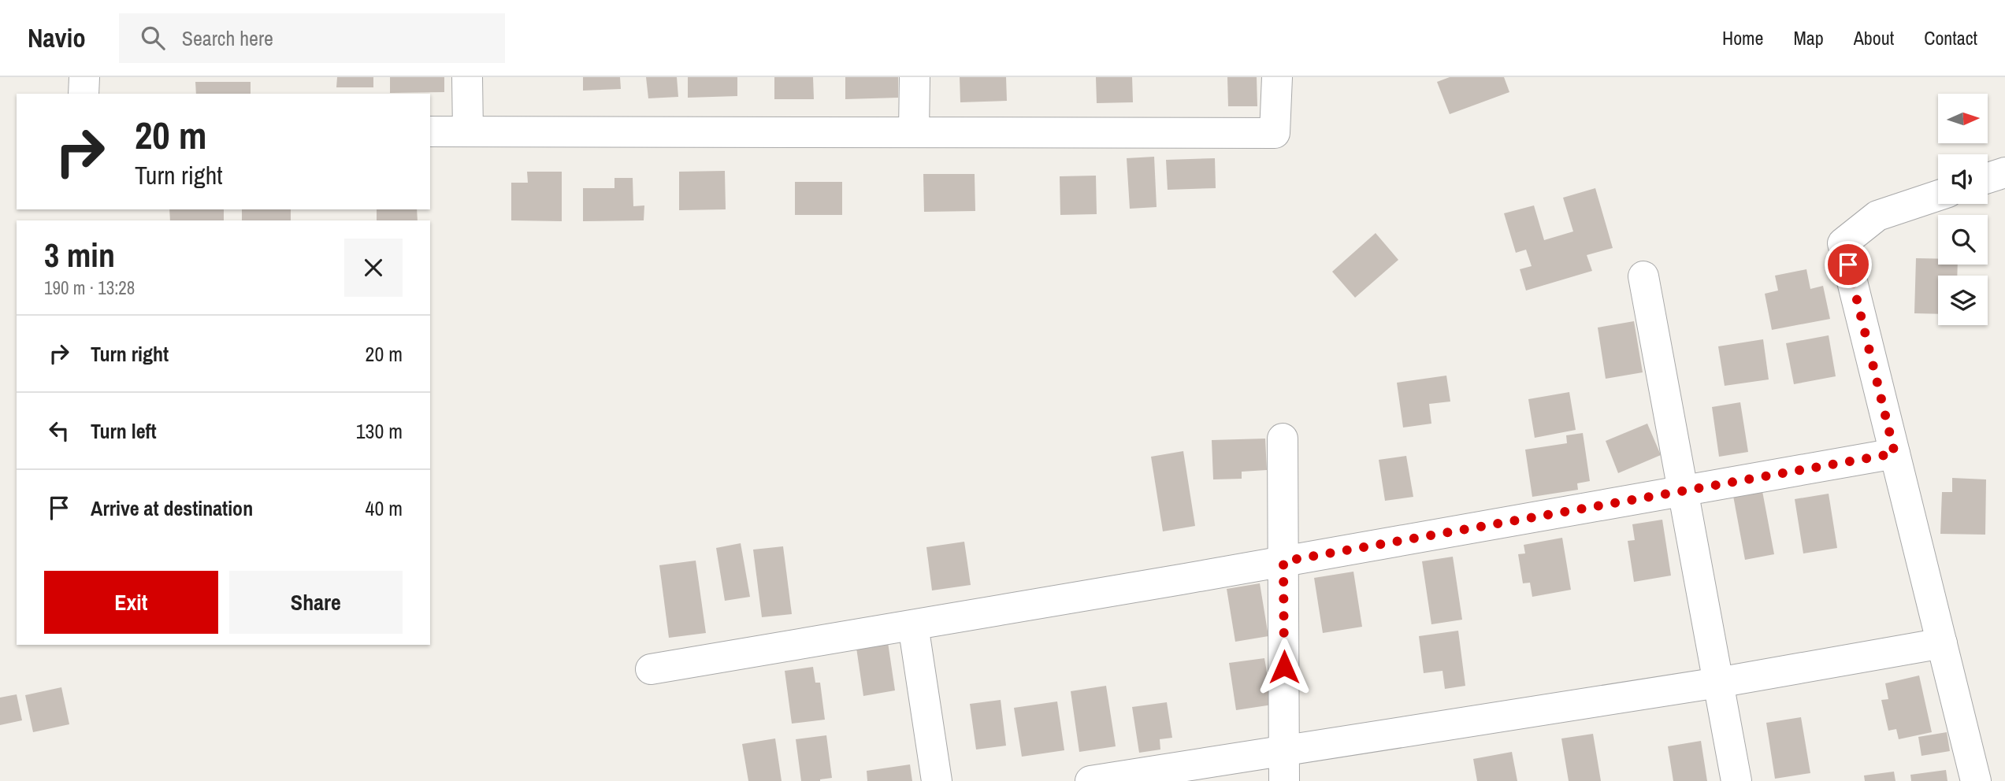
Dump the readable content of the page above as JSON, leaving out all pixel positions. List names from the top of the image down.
{
  "north": "right",
  "page": {
    "header": "Navio",
    "search": "Search here",
    "nav": [
      "Home",
      "Map",
      "About",
      "Contact"
    ],
    "turn": ["20 m", "Turn right"],
    "heading": ["3 min", "190 m · 13:28"],
    "list": [
      {
        "name": "Turn right",
        "value": "20 m"
      },
      {
        "name": "Turn left",
        "value": "130 m"
      },
      {
        "name": "Arrive at destination",
        "value": "40 m"
      }
    ],
    "buttons": ["Exit", "Share"]
  }
}
